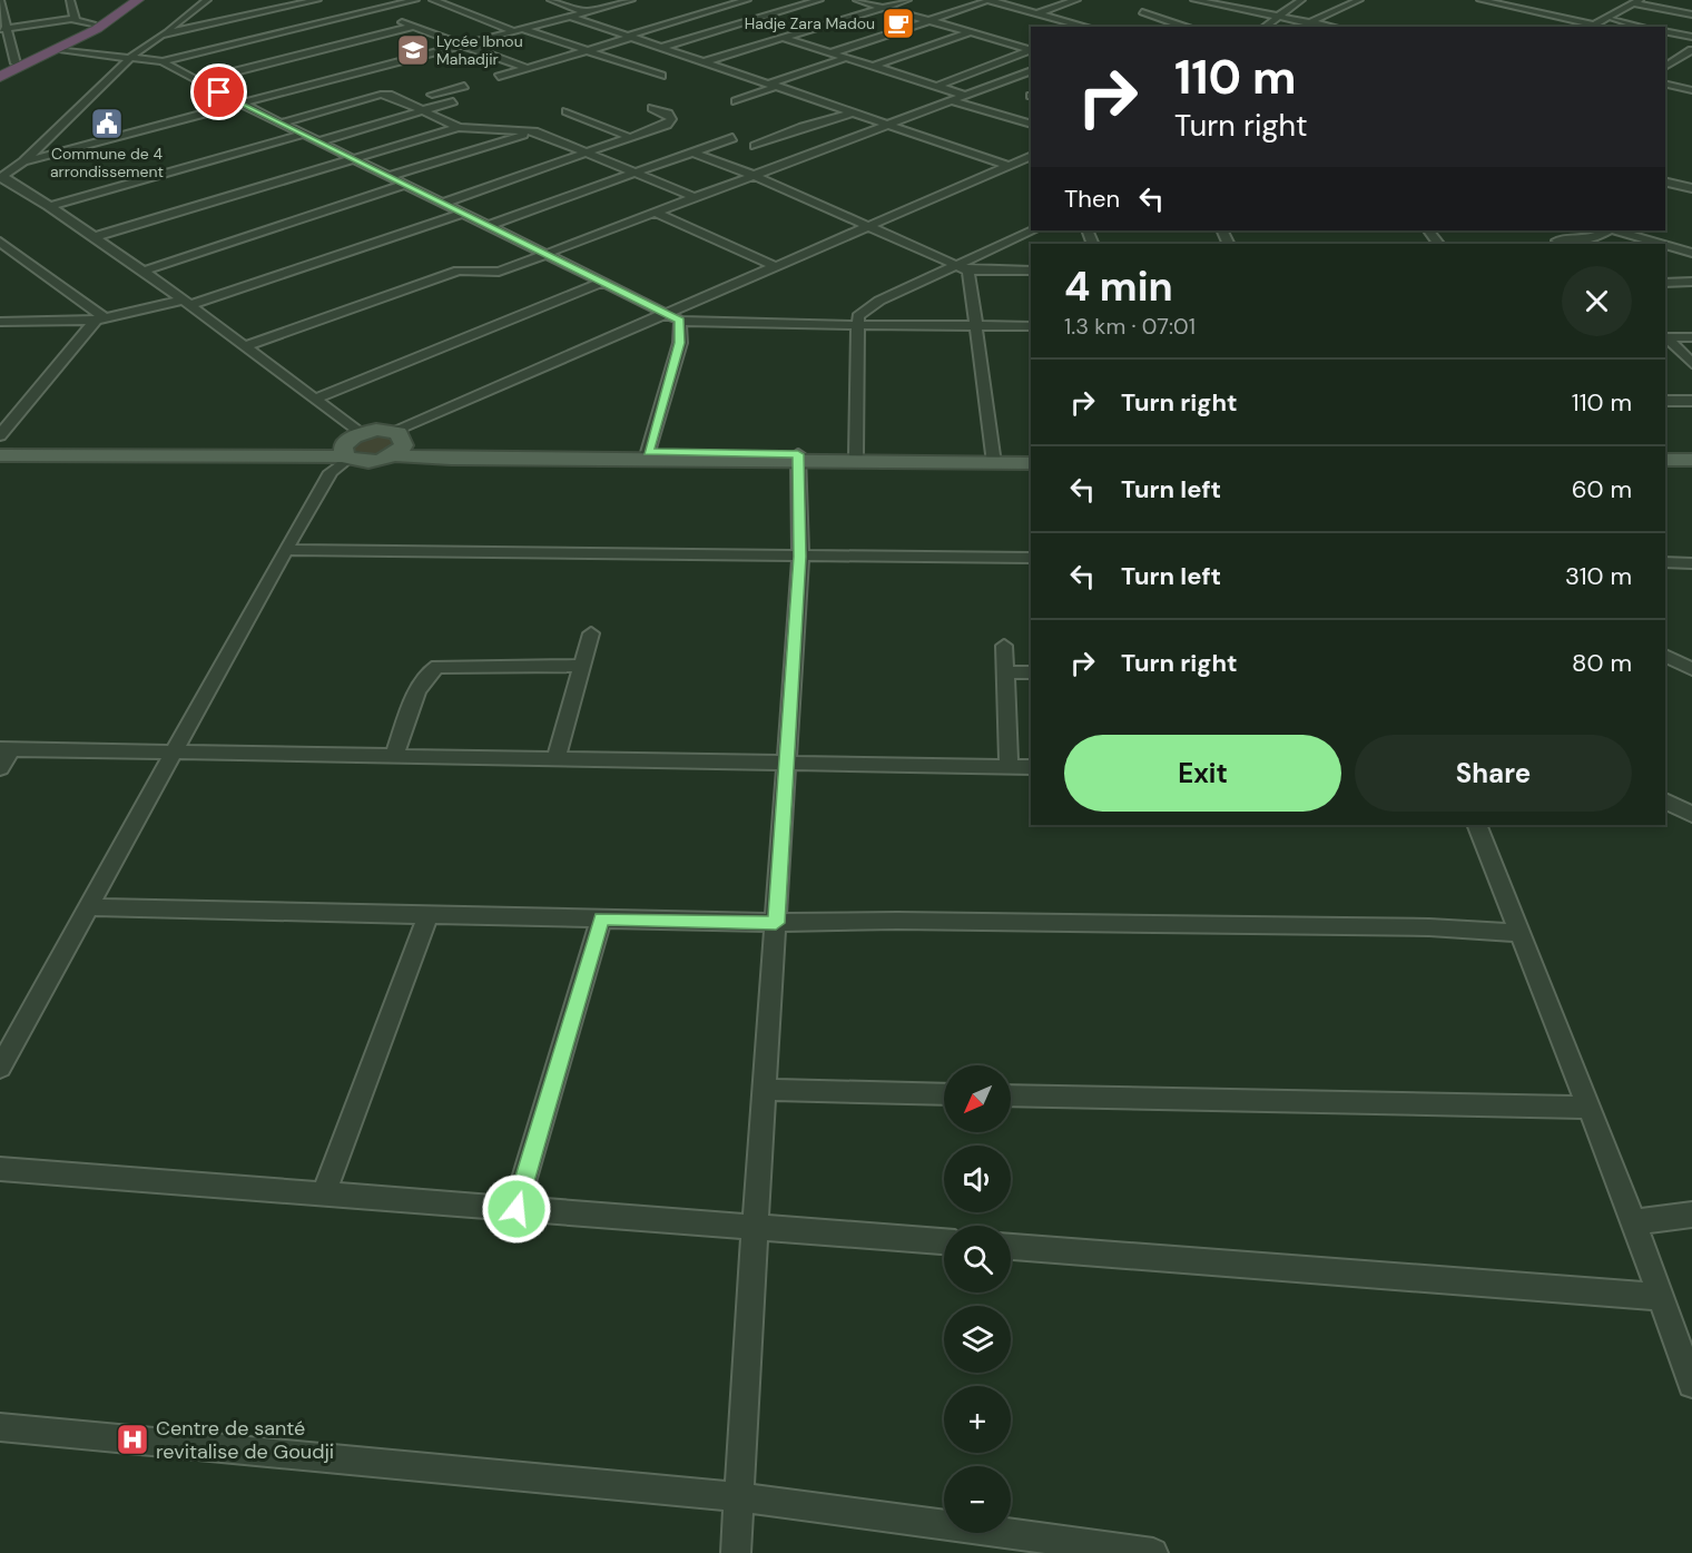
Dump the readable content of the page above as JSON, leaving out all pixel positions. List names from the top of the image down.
{
  "places": {
    "cafe": ["Hadje Zara Madou"],
    "school or university": ["Lycée Ibnou Mahadjir"],
    "public building": ["Commune de 4 arrondissement"],
    "hospital": ["Centre de santé revitalise de Goudji"]
  },
  "north": "bottom left",
  "page": {
    "turn": ["110 m", "Turn right"],
    "then": "Then",
    "heading": ["4 min", "1.3 km · 07:01"],
    "list": [
      {
        "name": "Turn right",
        "value": "110 m"
      },
      {
        "name": "Turn left",
        "value": "60 m"
      },
      {
        "name": "Turn left",
        "value": "310 m"
      },
      {
        "name": "Turn right",
        "value": "80 m"
      }
    ],
    "buttons": ["Exit", "Share"],
    "map_buttons": ["+", "−"]
  }
}
